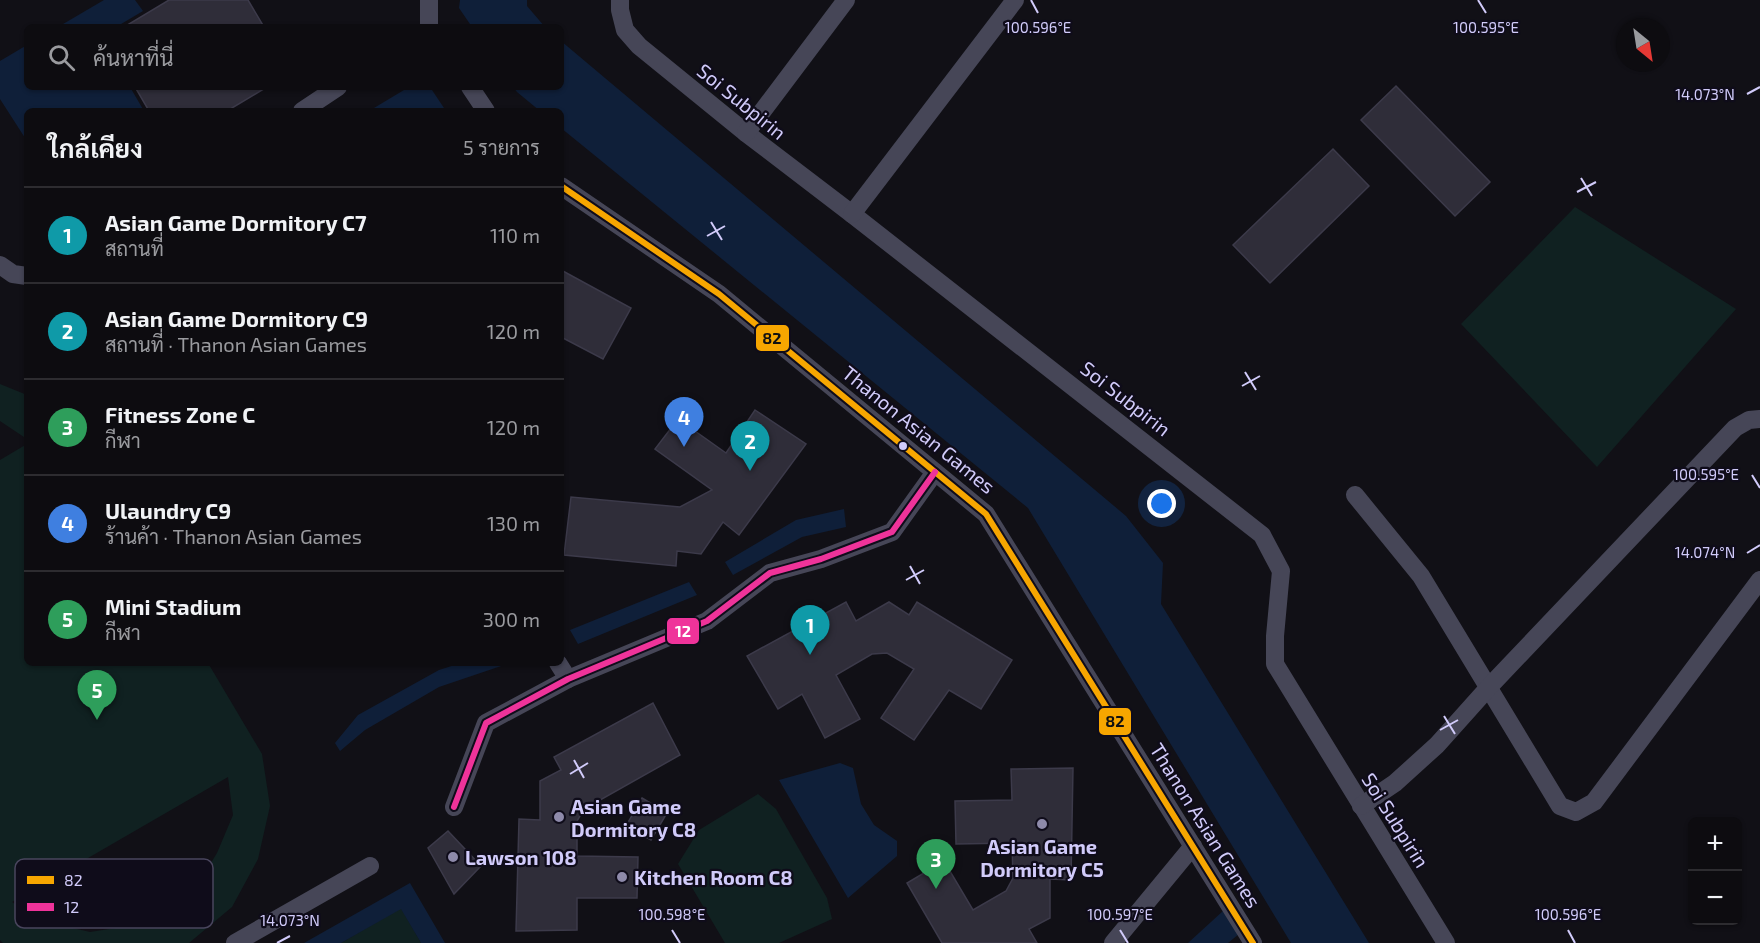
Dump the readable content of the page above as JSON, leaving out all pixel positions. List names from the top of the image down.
{
  "streets": {
    "street": ["Soi Subpirin", "Thanon Asian Games"]
  },
  "places": [
    "Asian Game Dormitory C8",
    "Asian Game Dormitory C5",
    "Lawson 108",
    "Kitchen Room C8"
  ],
  "lines": ["transit line 82", "transit line 12"],
  "legend": ["82", "12"],
  "north": "bottom right",
  "page": {
    "search": "ค้นหาที่นี่",
    "heading": ["ใกล้เคียง", "5 รายการ"],
    "list": [
      {
        "mark": "1",
        "name": "Asian Game Dormitory C7",
        "note": "สถานที่",
        "value": "110 m"
      },
      {
        "mark": "2",
        "name": "Asian Game Dormitory C9",
        "note": "สถานที่ · Thanon Asian Games",
        "value": "120 m"
      },
      {
        "mark": "3",
        "name": "Fitness Zone C",
        "note": "กีฬา",
        "value": "120 m"
      },
      {
        "mark": "4",
        "name": "Ulaundry C9",
        "note": "ร้านค้า · Thanon Asian Games",
        "value": "130 m"
      },
      {
        "mark": "5",
        "name": "Mini Stadium",
        "note": "กีฬา",
        "value": "300 m"
      }
    ],
    "pins": [
      "4",
      "2",
      "1",
      "5",
      "3"
    ],
    "map_buttons": ["+", "−"]
  },
  "coordinates": [
    "100.596°E",
    "100.595°E",
    "14.073°N",
    "14.074°N",
    "100.598°E",
    "100.597°E"
  ]
}
